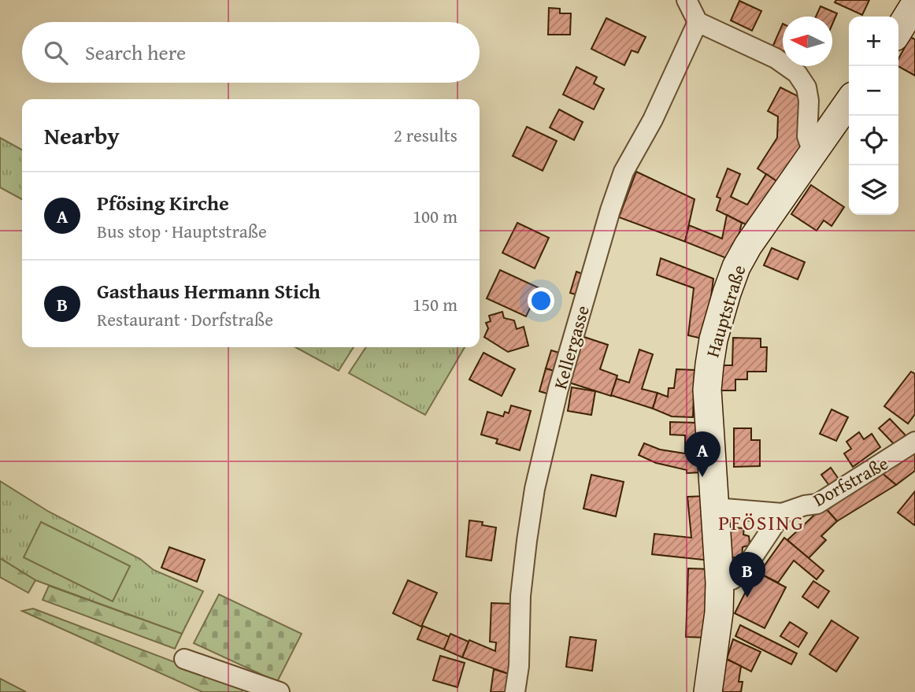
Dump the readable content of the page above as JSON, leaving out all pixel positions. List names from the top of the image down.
{
  "streets": {
    "street": ["Hauptstraße", "Kellergasse", "Dorfstraße"]
  },
  "crossings": [
    ["Hauptstraße", "Dorfstraße"]
  ],
  "districts": ["PFÖSING"],
  "north": "left",
  "page": {
    "map_buttons": ["+", "−"],
    "search": "Search here",
    "heading": ["Nearby", "2 results"],
    "list": [
      {
        "mark": "A",
        "name": "Pfösing Kirche",
        "note": "Bus stop · Hauptstraße",
        "value": "100 m"
      },
      {
        "mark": "B",
        "name": "Gasthaus Hermann Stich",
        "note": "Restaurant · Dorfstraße",
        "value": "150 m"
      }
    ],
    "pins": ["A", "B"]
  }
}
